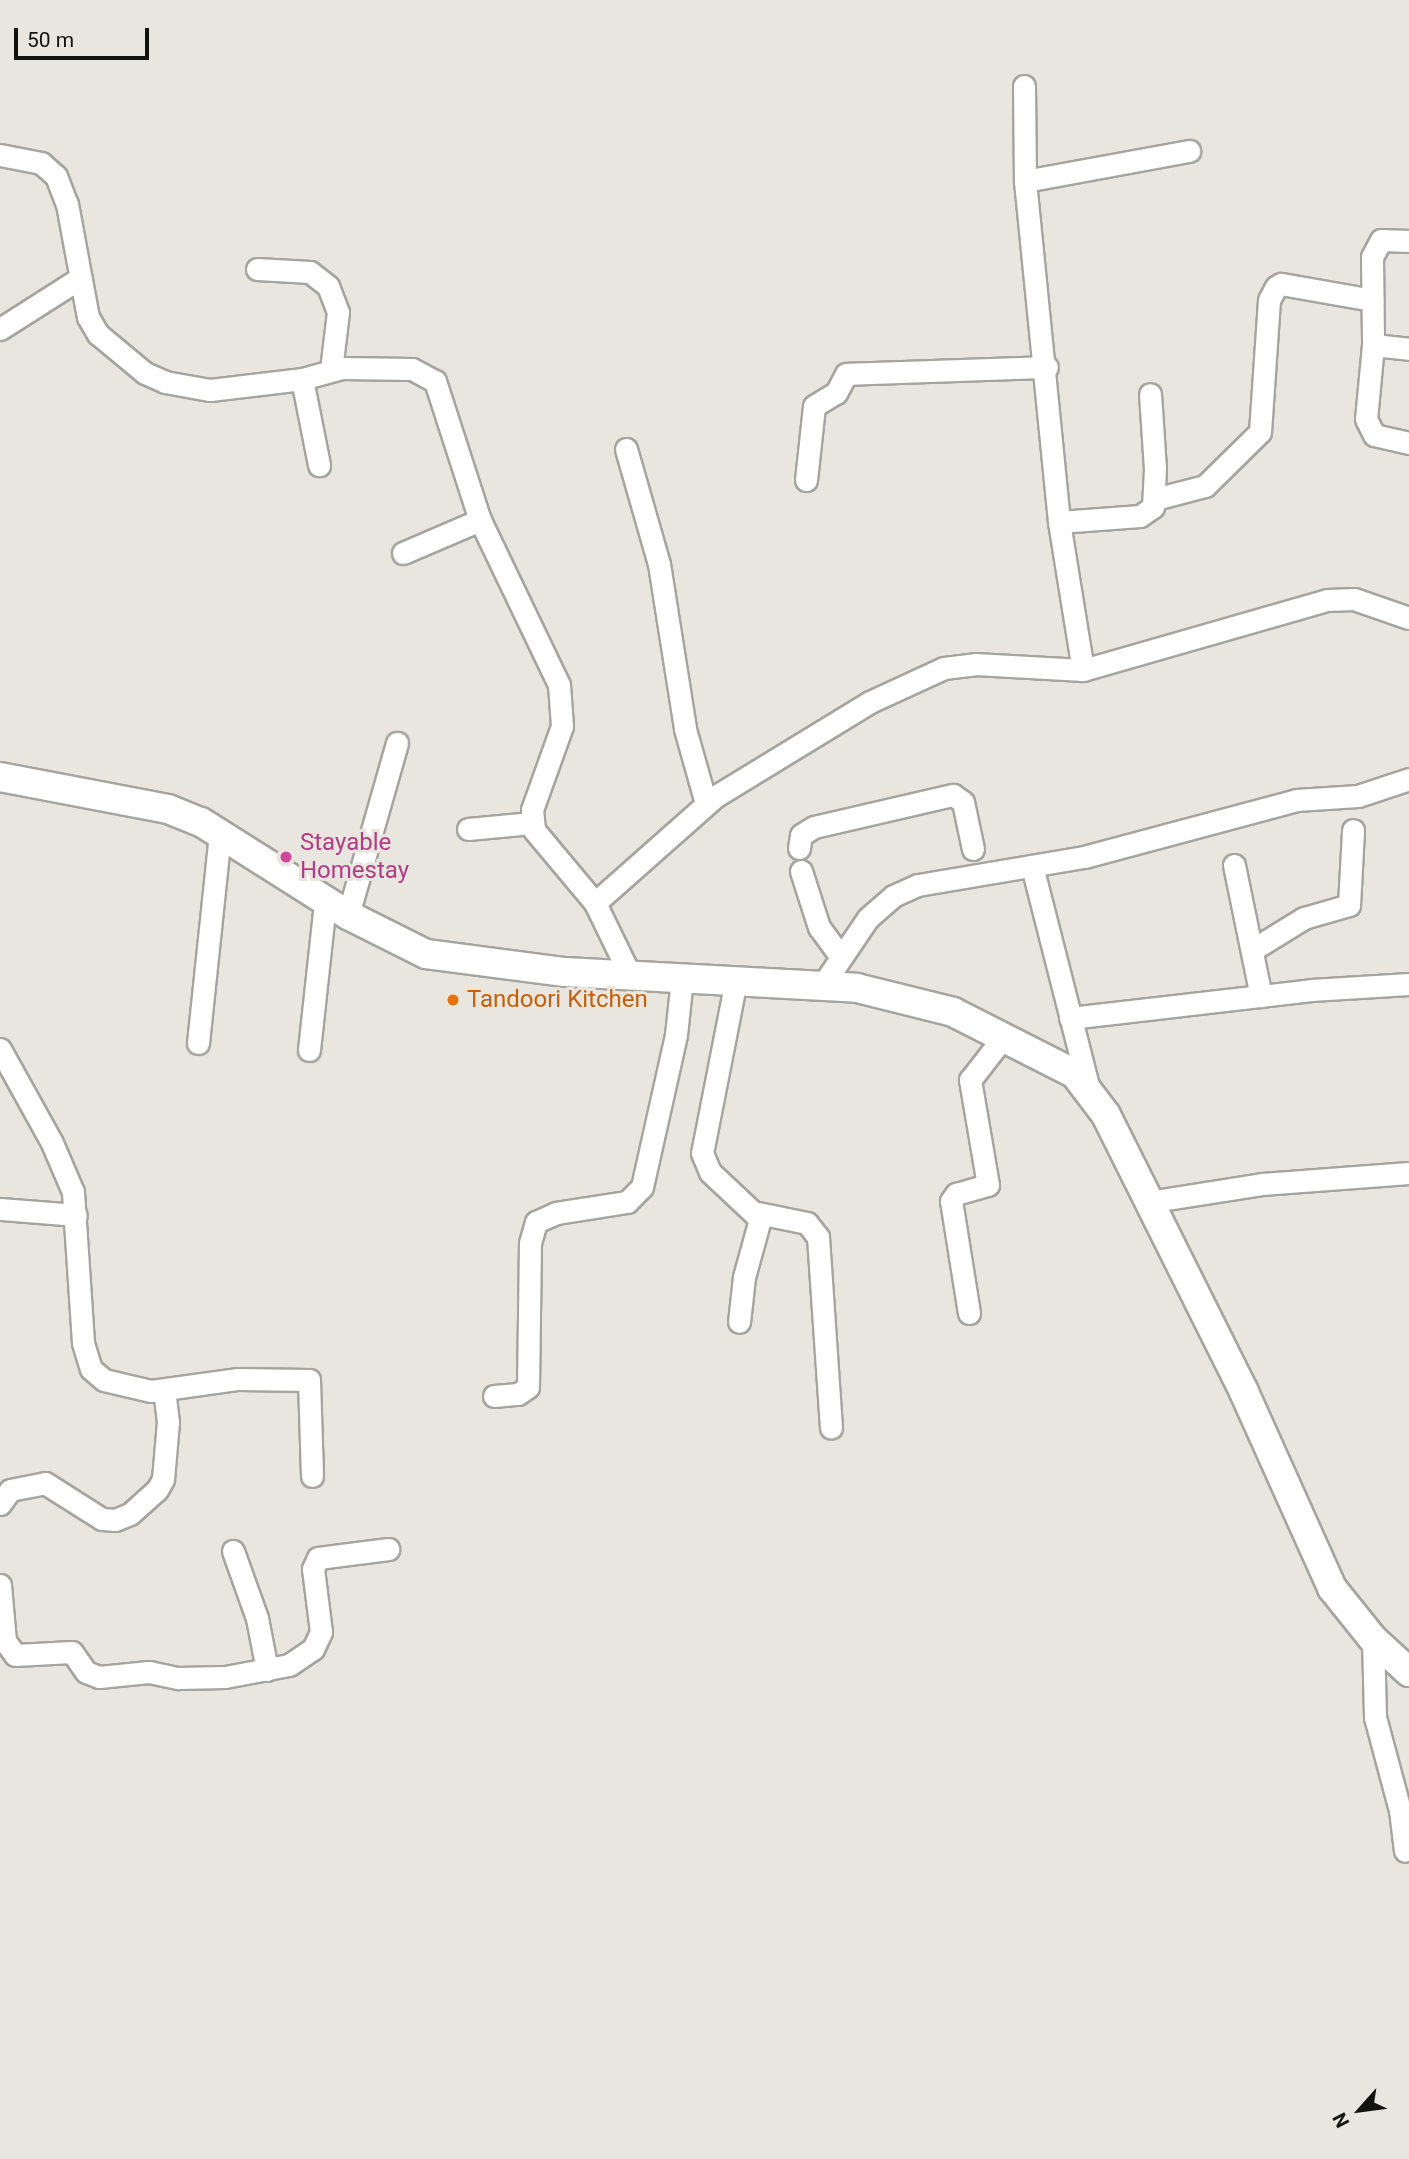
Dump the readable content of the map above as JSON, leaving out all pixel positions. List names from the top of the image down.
{
  "places": ["Stayable Homestay", "Tandoori Kitchen"],
  "scale_bar": "50 m",
  "north": "bottom left"
}
